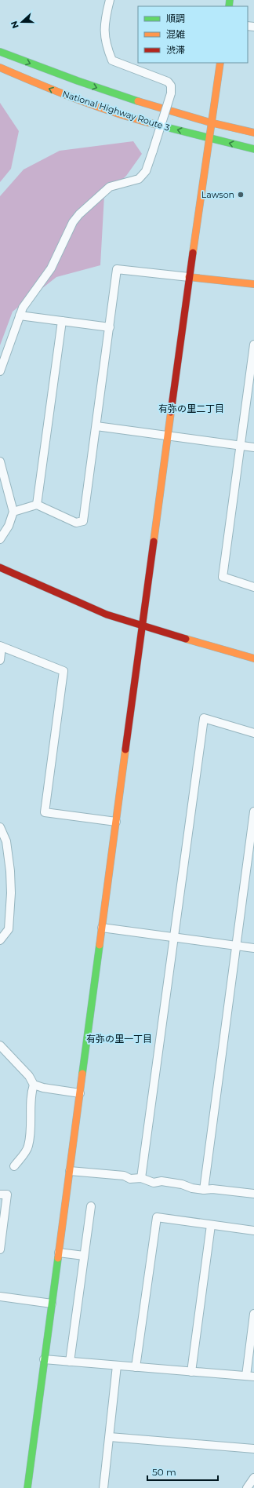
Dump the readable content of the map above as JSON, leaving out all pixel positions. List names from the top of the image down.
{
  "streets": {
    "main road": ["National Highway Route 3"]
  },
  "districts": ["有弥の里二丁目", "有弥の里一丁目"],
  "places": ["Lawson"],
  "legend": ["順調", "混雑", "渋滞"],
  "scale_bar": "50 m",
  "north": "left"
}
